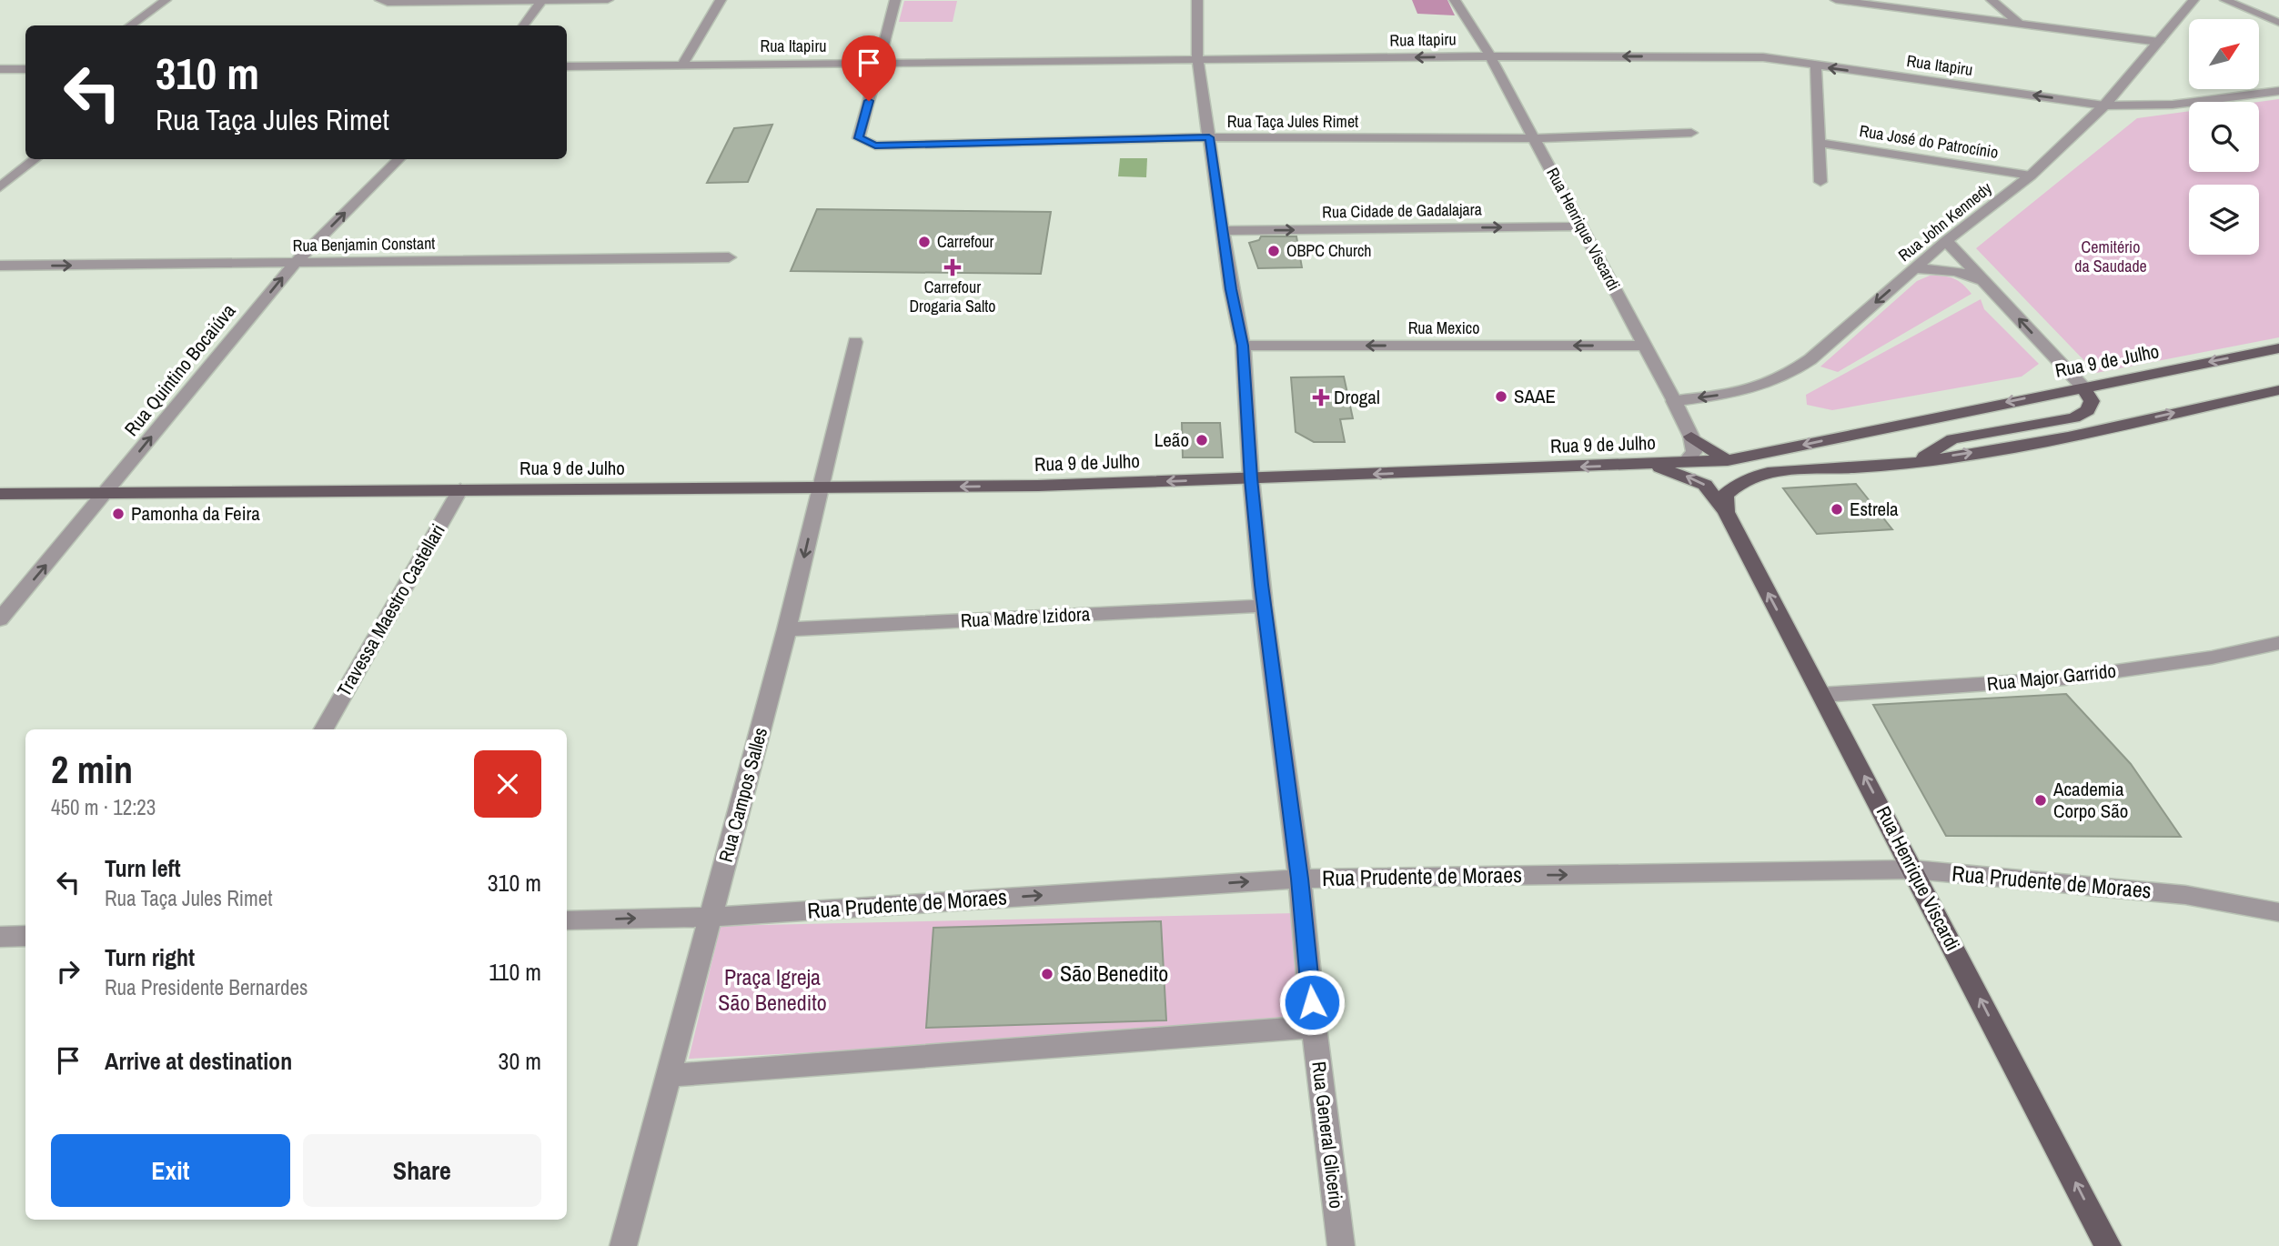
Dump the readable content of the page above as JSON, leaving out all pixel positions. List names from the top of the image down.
{
  "streets": {
    "main road": ["Rua Henrique Viscardi", "Rua 9 de Julho"],
    "street": [
      "Rua Itapiru",
      "Rua Taça Jules Rimet",
      "Rua José do Patrocínio",
      "Rua Cidade de Gadalajara",
      "Rua John Kennedy",
      "Rua Benjamin Constant",
      "Rua Mexico",
      "Rua Quintino Bocaiúva",
      "Travessa Maestro Castellari",
      "Rua Madre Izidora",
      "Rua Major Garrido",
      "Rua Campos Salles",
      "Rua Prudente de Moraes",
      "Rua General Glicerio"
    ]
  },
  "crossings": [
    ["Rua Itapiru", "Rua Taça Jules Rimet"],
    ["Rua Itapiru", "Rua John Kennedy"],
    ["Rua Itapiru", "Rua Henrique Viscardi"],
    ["Rua Itapiru", "Rua General Glicerio"],
    ["Rua Taça Jules Rimet", "Rua Henrique Viscardi"],
    ["Rua Taça Jules Rimet", "Rua General Glicerio"],
    ["Rua José do Patrocínio", "Rua John Kennedy"],
    ["Rua Cidade de Gadalajara", "Rua Henrique Viscardi"],
    ["Rua Cidade de Gadalajara", "Rua General Glicerio"],
    ["Rua John Kennedy", "Rua Henrique Viscardi"],
    ["Rua Henrique Viscardi", "Rua Mexico"],
    ["Rua Henrique Viscardi", "Rua 9 de Julho"],
    ["Rua Henrique Viscardi", "Rua Major Garrido"],
    ["Rua Henrique Viscardi", "Rua Prudente de Moraes"],
    ["Rua Benjamin Constant", "Rua Quintino Bocaiúva"],
    ["Rua Mexico", "Rua General Glicerio"],
    ["Rua 9 de Julho", "Rua Quintino Bocaiúva"],
    ["Rua 9 de Julho", "Travessa Maestro Castellari"],
    ["Rua 9 de Julho", "Rua Campos Salles"],
    ["Rua 9 de Julho", "Rua General Glicerio"],
    ["Rua Madre Izidora", "Rua Campos Salles"],
    ["Rua Madre Izidora", "Rua General Glicerio"],
    ["Rua Campos Salles", "Rua Prudente de Moraes"],
    ["Rua Prudente de Moraes", "Rua General Glicerio"]
  ],
  "one_way": [
    "Rua Cidade de Gadalajara",
    "Rua John Kennedy",
    "Rua Henrique Viscardi",
    "Rua Benjamin Constant",
    "Rua Mexico",
    "Rua Quintino Bocaiúva"
  ],
  "parks": ["Cemitério da Saudade", "Praça Igreja São Benedito"],
  "places": {
    "other": [
      "Carrefour",
      "OBPC Church",
      "SAAE",
      "Leão",
      "Estrela",
      "Pamonha da Feira",
      "Academia Corpo São",
      "São Benedito"
    ],
    "health": ["Carrefour Drogaria Salto", "Drogal"]
  },
  "north": "top right",
  "page": {
    "turn": ["310 m", "Rua Taça Jules Rimet"],
    "heading": ["2 min", "450 m · 12:23"],
    "list": [
      {
        "name": "Turn left",
        "note": "Rua Taça Jules Rimet",
        "value": "310 m"
      },
      {
        "name": "Turn right",
        "note": "Rua Presidente Bernardes",
        "value": "110 m"
      },
      {
        "name": "Arrive at destination",
        "value": "30 m"
      }
    ],
    "buttons": ["Exit", "Share"]
  }
}
